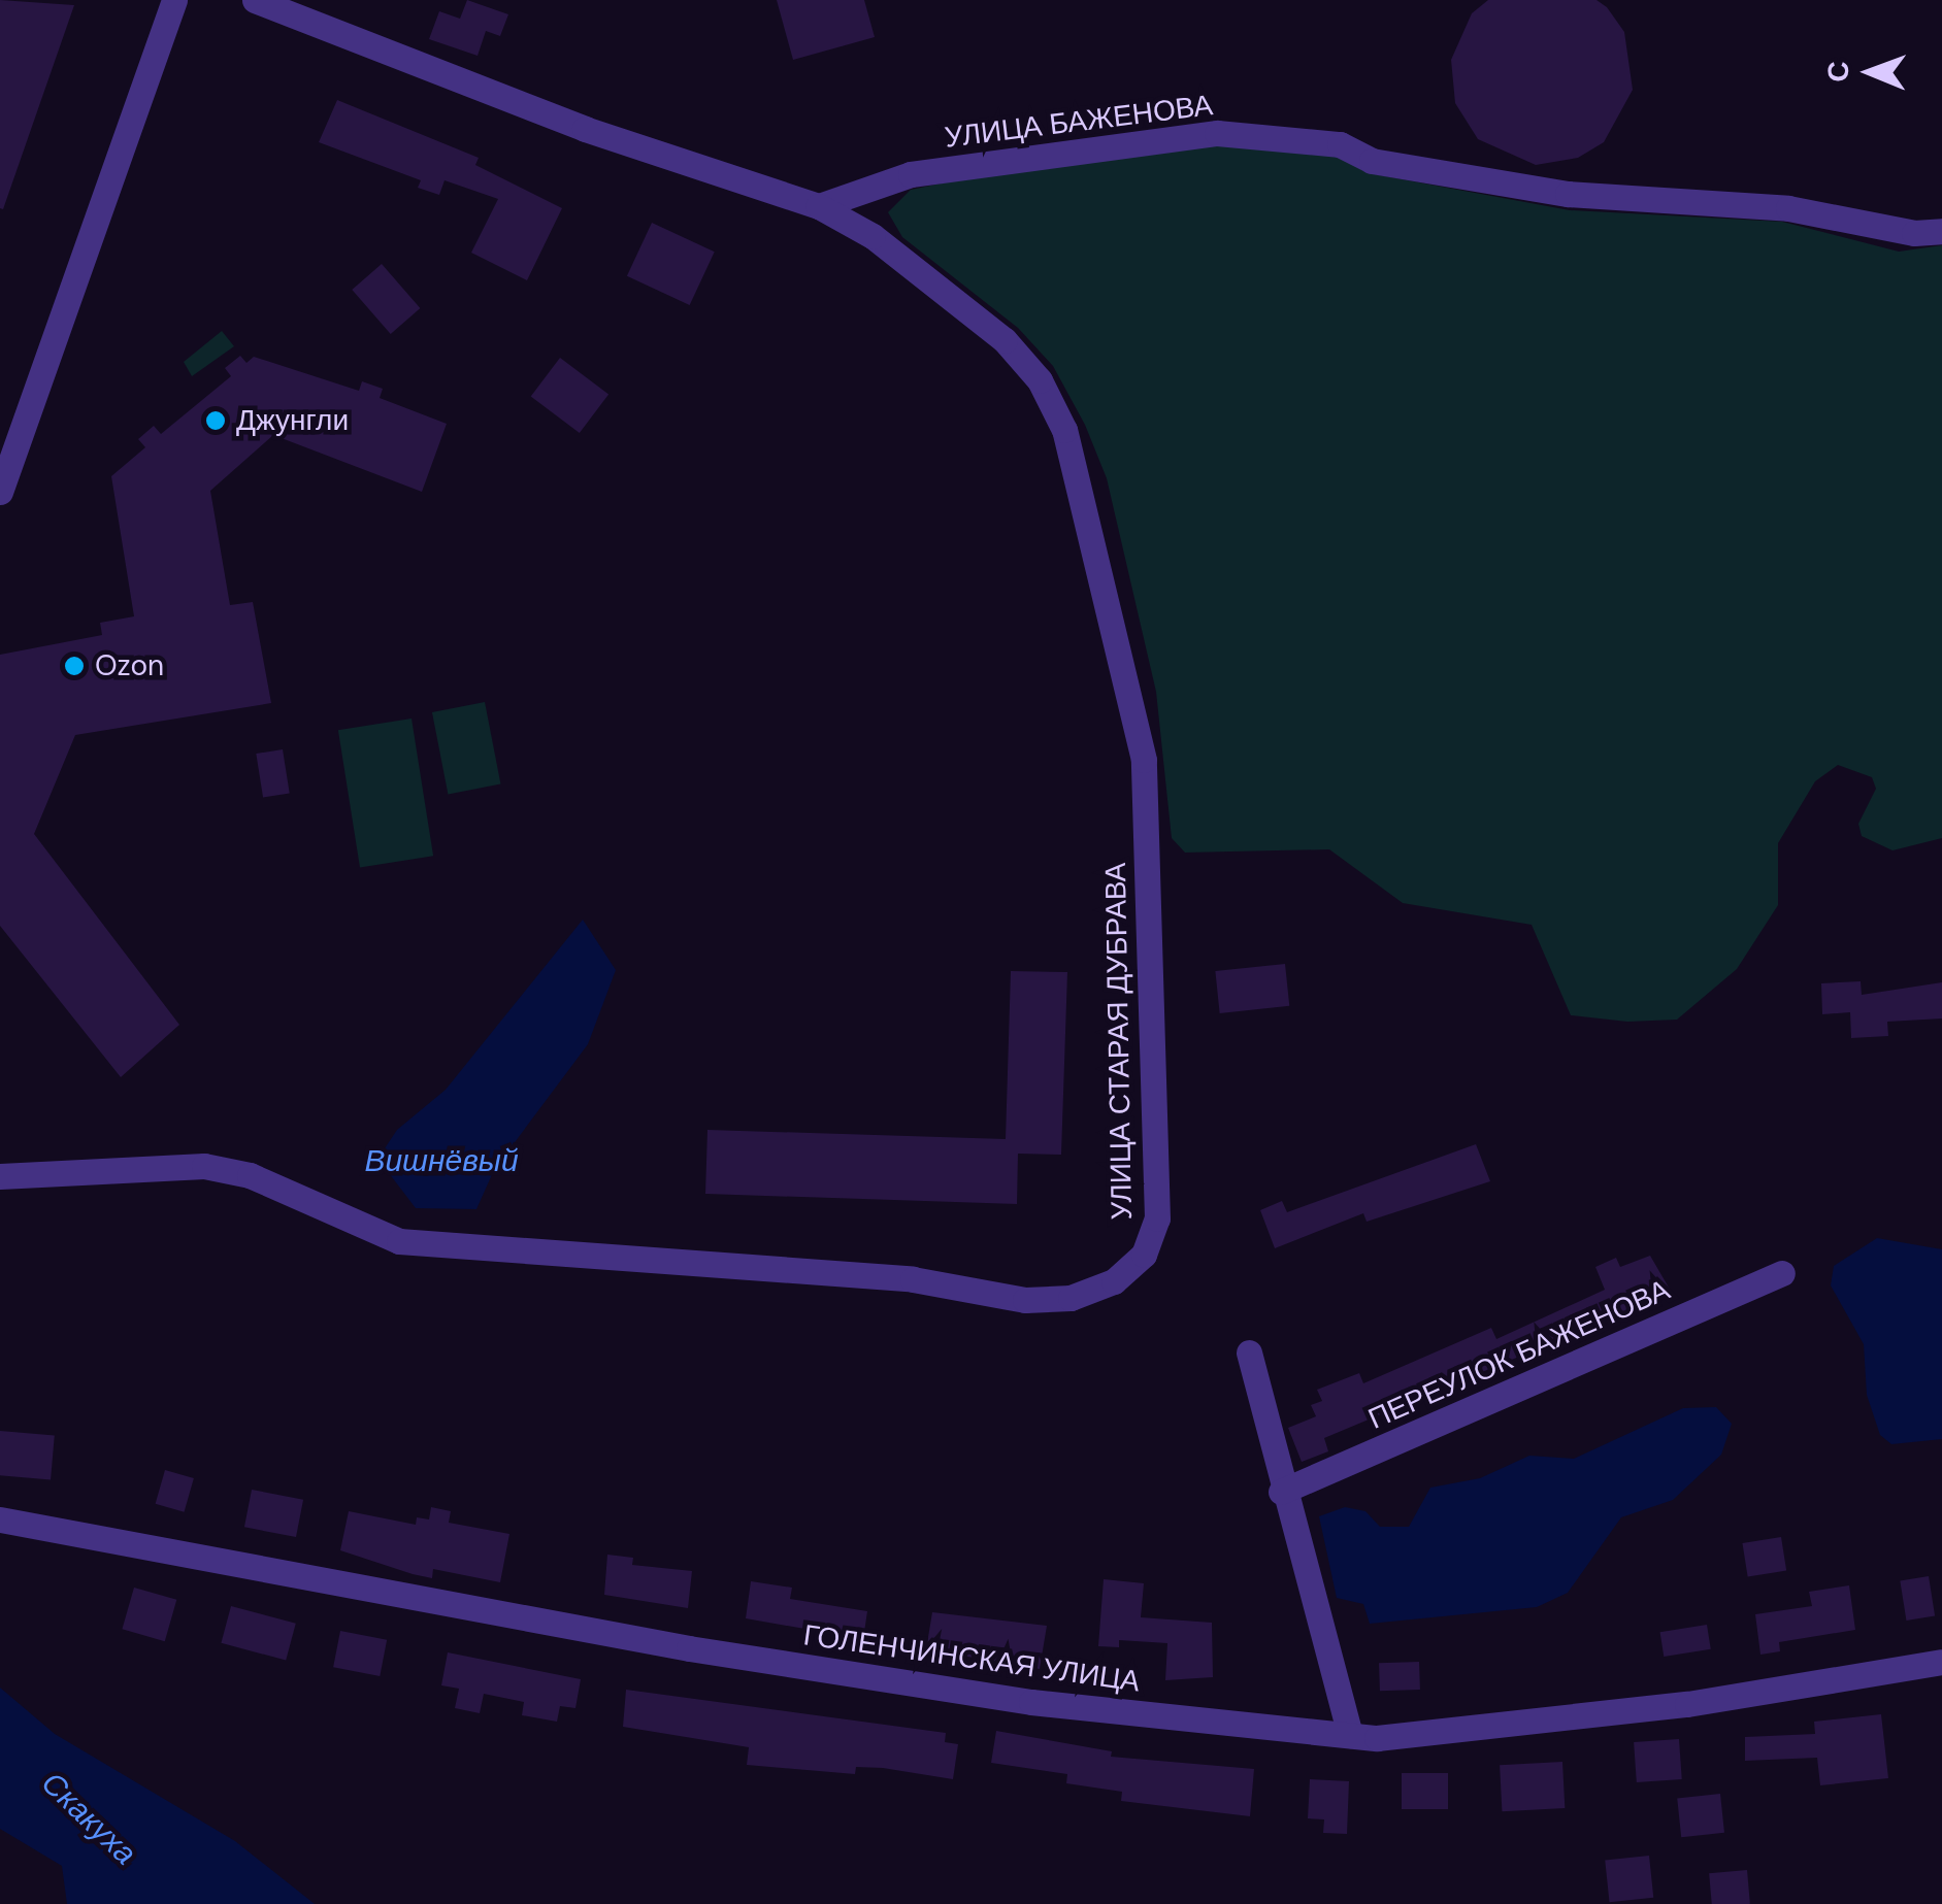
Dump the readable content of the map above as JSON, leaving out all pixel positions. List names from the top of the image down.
{
  "streets": {
    "street": [
      "УЛИЦА БАЖЕНОВА",
      "УЛИЦА СТАРАЯ ДУБРАВА",
      "ПЕРЕУЛОК БАЖЕНОВА",
      "ГОЛЕНЧИНСКАЯ УЛИЦА"
    ]
  },
  "crossings": [
    ["УЛИЦА БАЖЕНОВА", "УЛИЦА СТАРАЯ ДУБРАВА"]
  ],
  "water": ["Вишнёвый", "Скакуха"],
  "places": ["Джунгли", "Ozon"],
  "north": "left"
}
